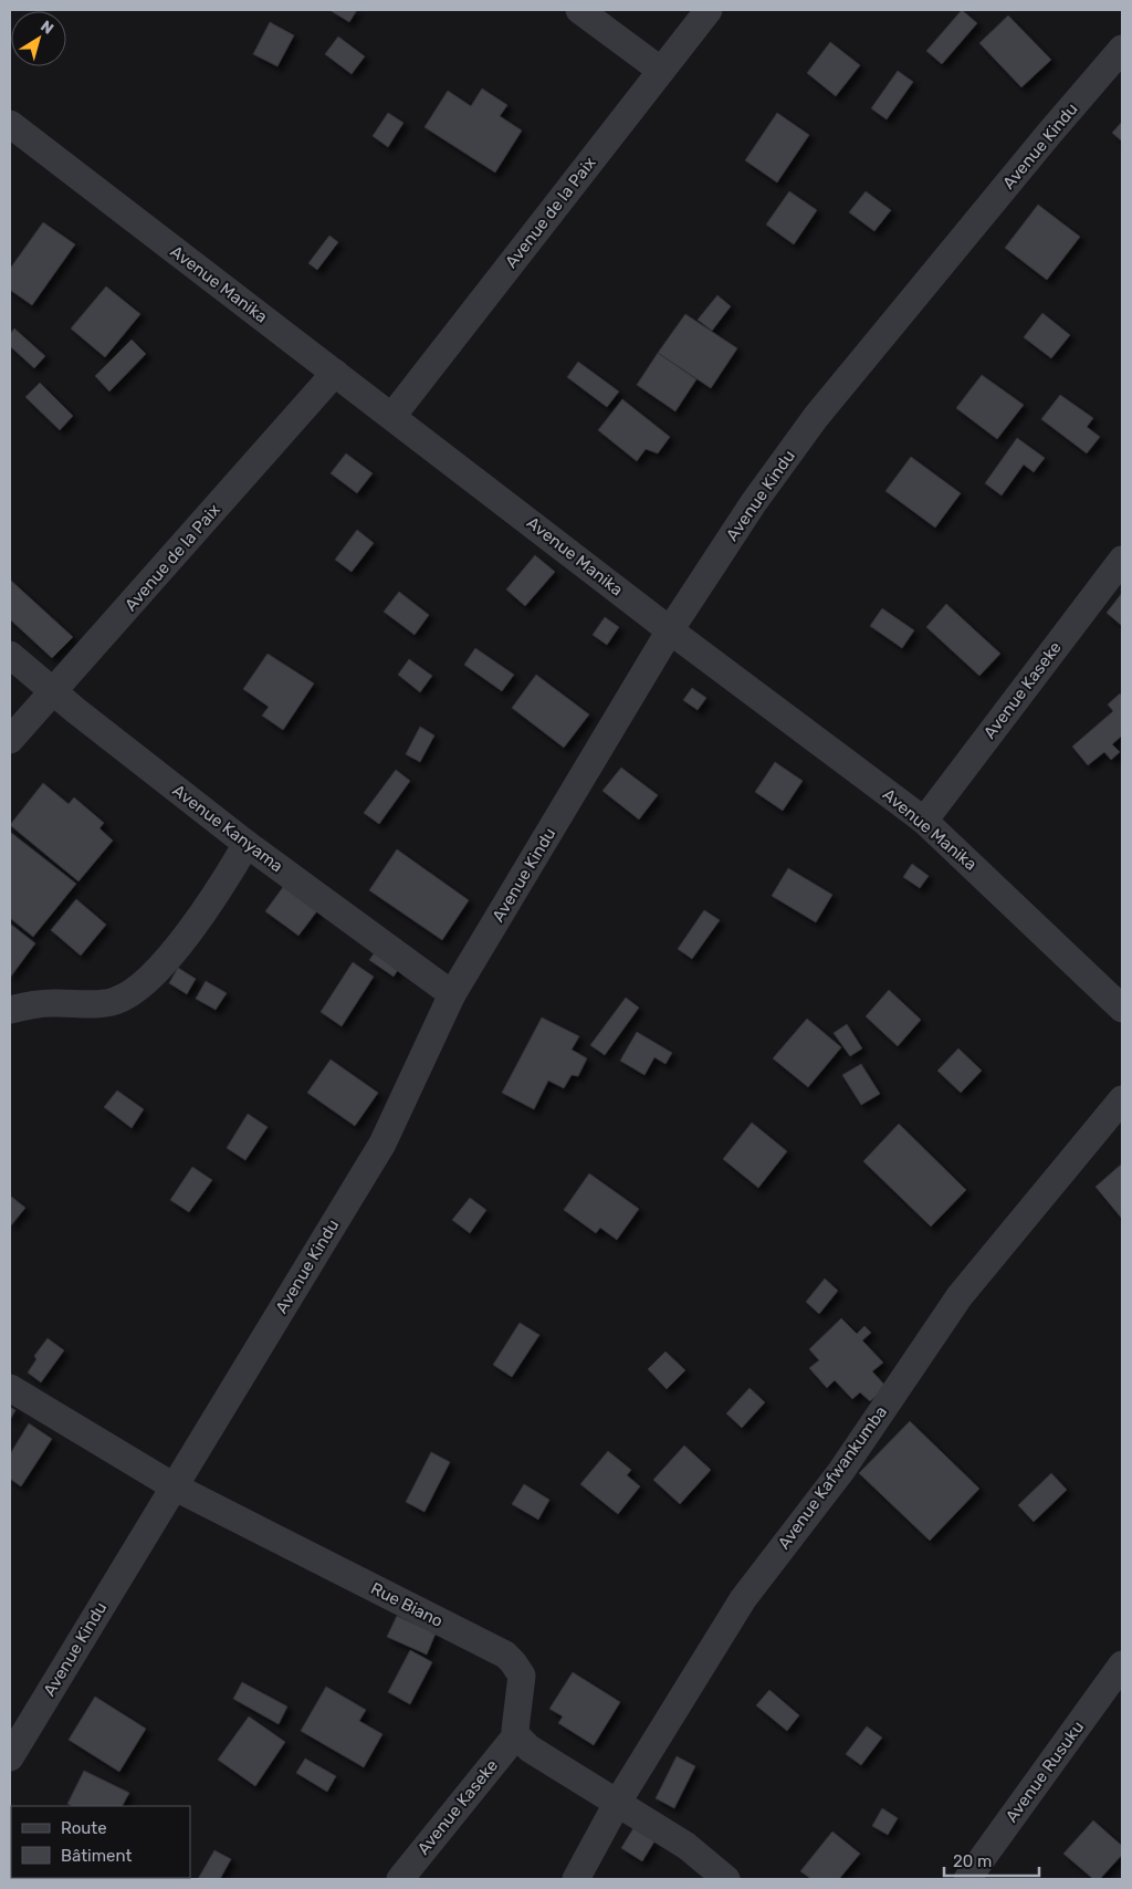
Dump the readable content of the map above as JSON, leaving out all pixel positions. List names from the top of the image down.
{
  "streets": {
    "street": [
      "Avenue Kindu",
      "Avenue de la Paix",
      "Avenue Manika",
      "Avenue Kaseke",
      "Avenue Kanyama",
      "Avenue Kafwankumba",
      "Rue Biano",
      "Avenue Rusuku"
    ]
  },
  "crossings": [
    ["Avenue Kindu", "Avenue Manika"],
    ["Avenue Kindu", "Avenue Kanyama"],
    ["Avenue Kindu", "Rue Biano"],
    ["Avenue de la Paix", "Avenue Manika"],
    ["Avenue de la Paix", "Avenue Kanyama"],
    ["Avenue Manika", "Avenue Kaseke"],
    ["Avenue Kaseke", "Rue Biano"]
  ],
  "legend": ["Route", "Bâtiment"],
  "scale_bar": "20 m",
  "north": "top right"
}
